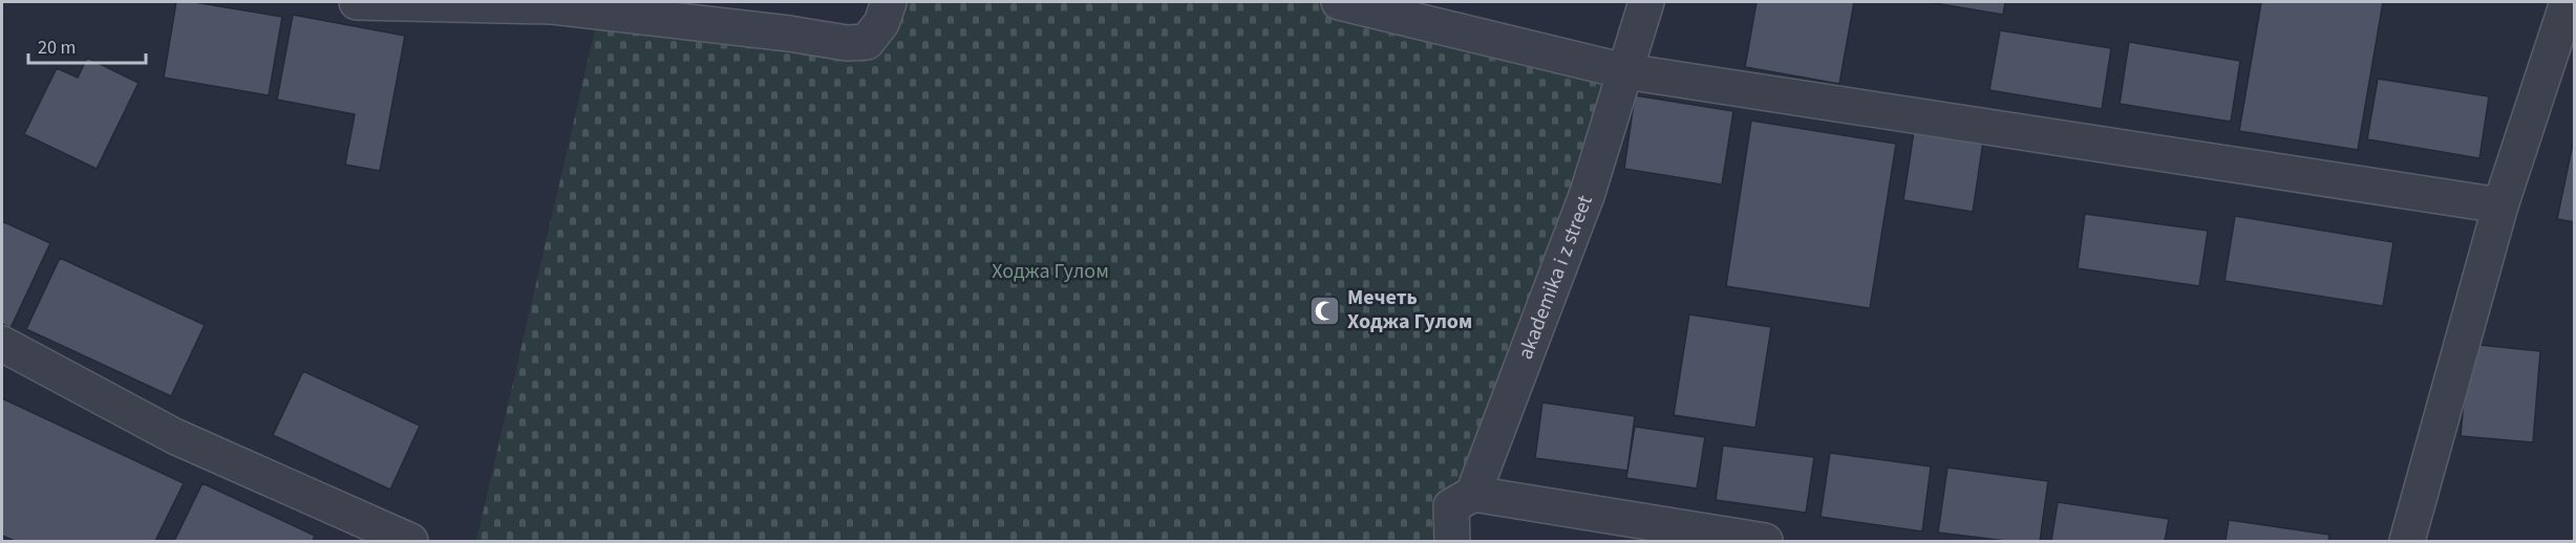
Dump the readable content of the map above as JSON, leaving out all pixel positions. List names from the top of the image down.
{
  "streets": {
    "street": ["akademika i z street"]
  },
  "parks": ["Ходжа Гулом"],
  "places": {
    "mosque": ["Мечеть Ходжа Гулом"]
  },
  "scale_bar": "20 m"
}
